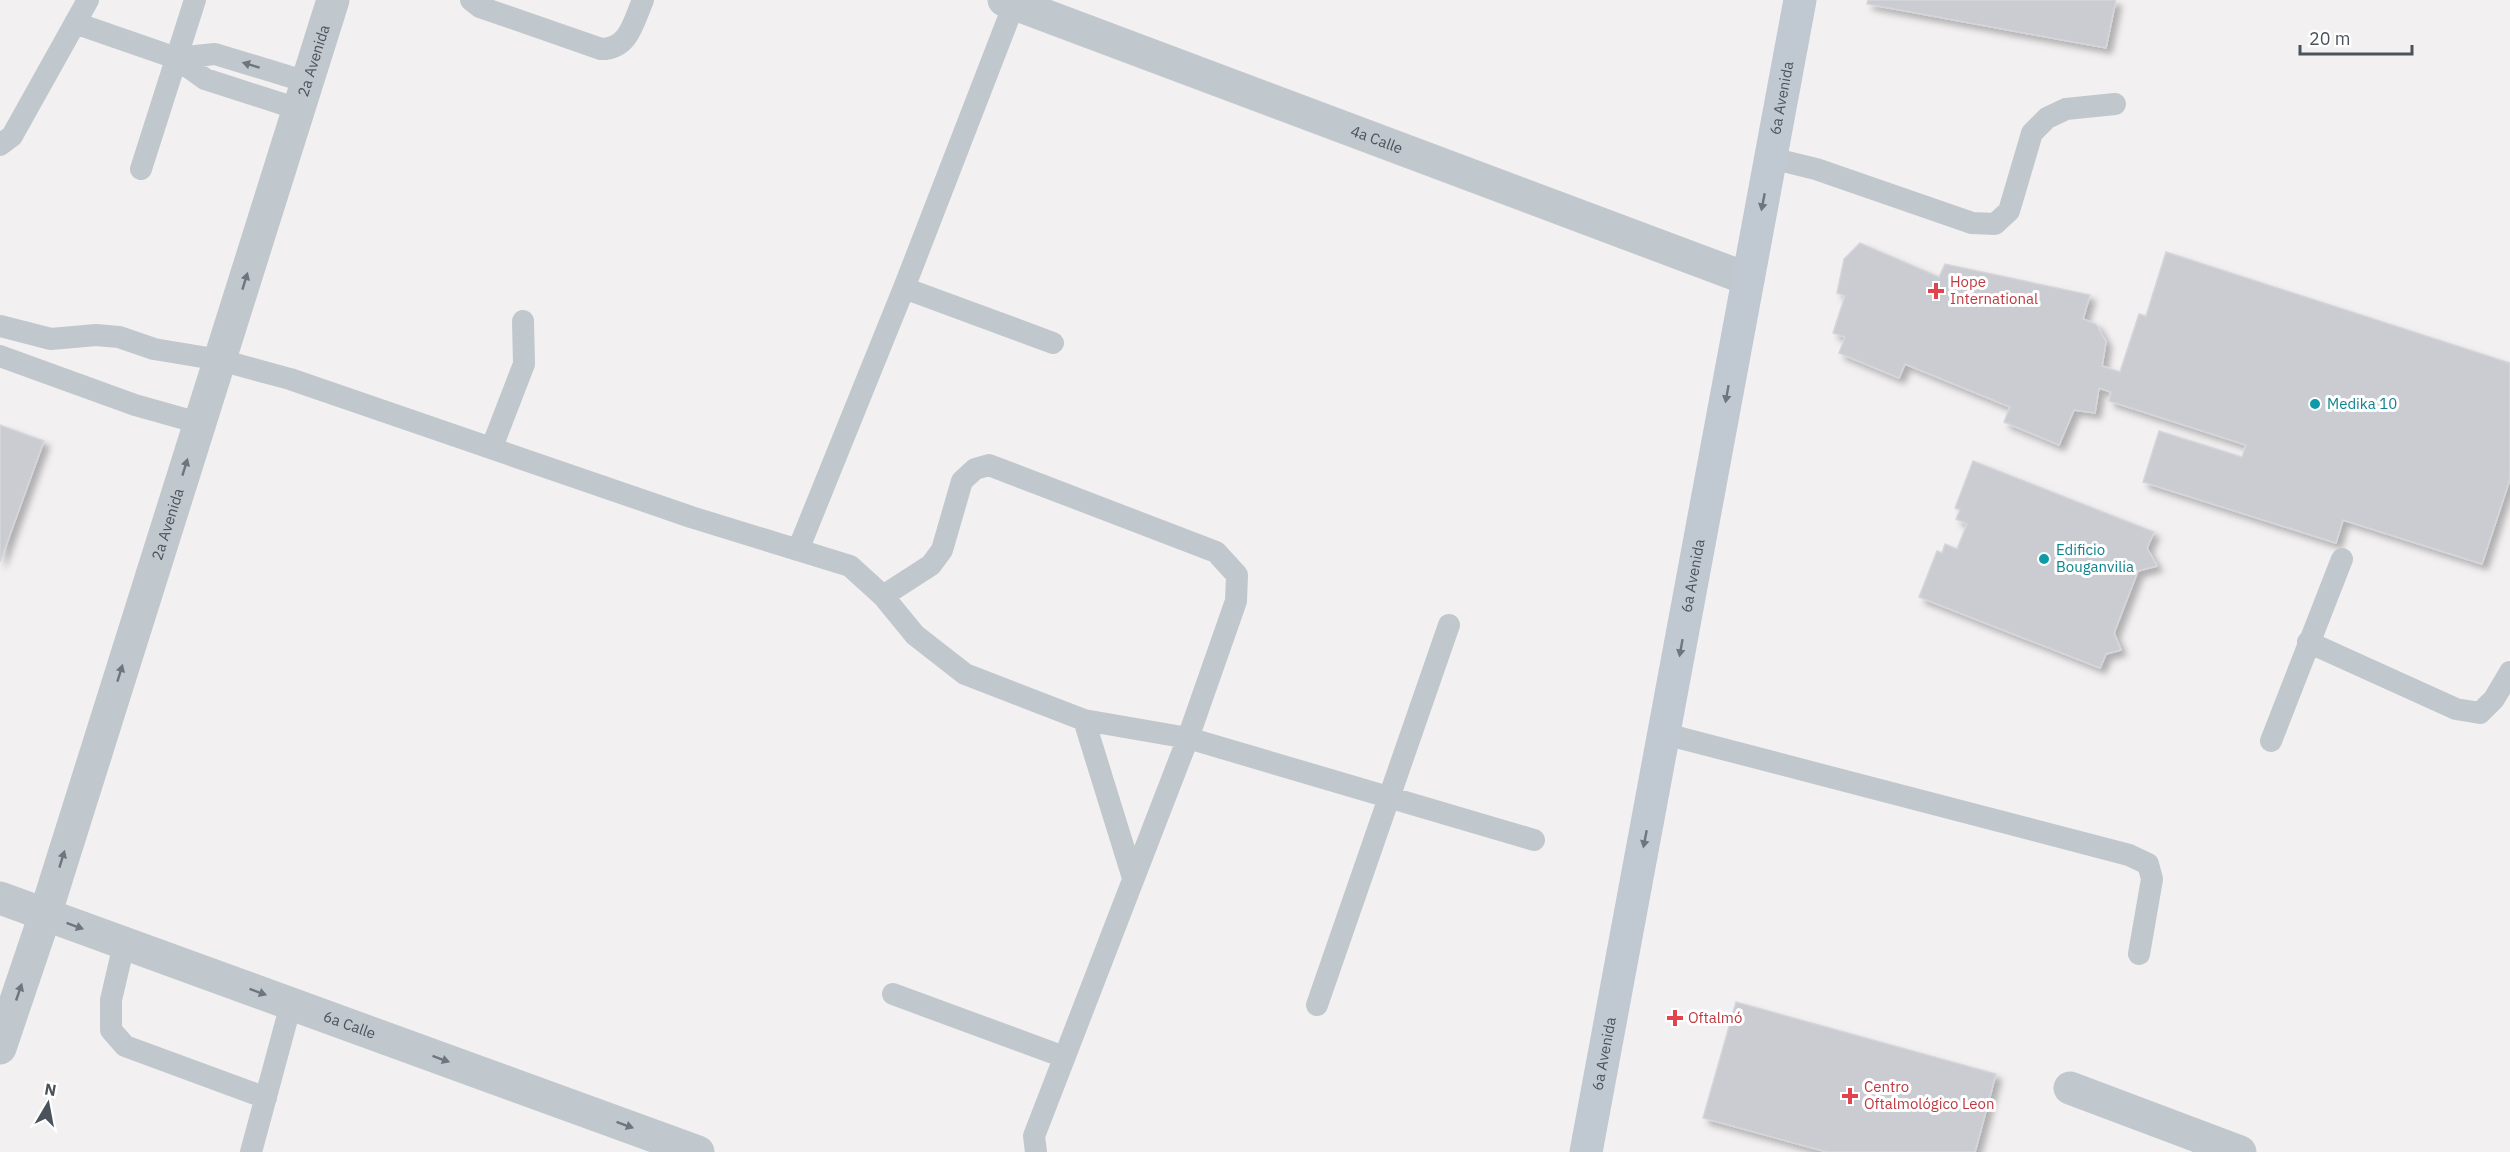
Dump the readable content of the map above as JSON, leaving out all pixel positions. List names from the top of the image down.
{
  "streets": {
    "main road": ["6a Avenida"],
    "street": ["2a Avenida", "4a Calle", "6a Calle"]
  },
  "crossings": [
    ["2a Avenida", "6a Calle"],
    ["6a Avenida", "4a Calle"]
  ],
  "one_way": ["2a Avenida", "6a Avenida", "6a Calle"],
  "places": {
    "health": ["Hope International", "Oftalmó", "Centro Oftalmológico Leon"],
    "other": ["Medika 10", "Edificio Bouganvilia"]
  },
  "scale_bar": "20 m",
  "north": "top"
}
